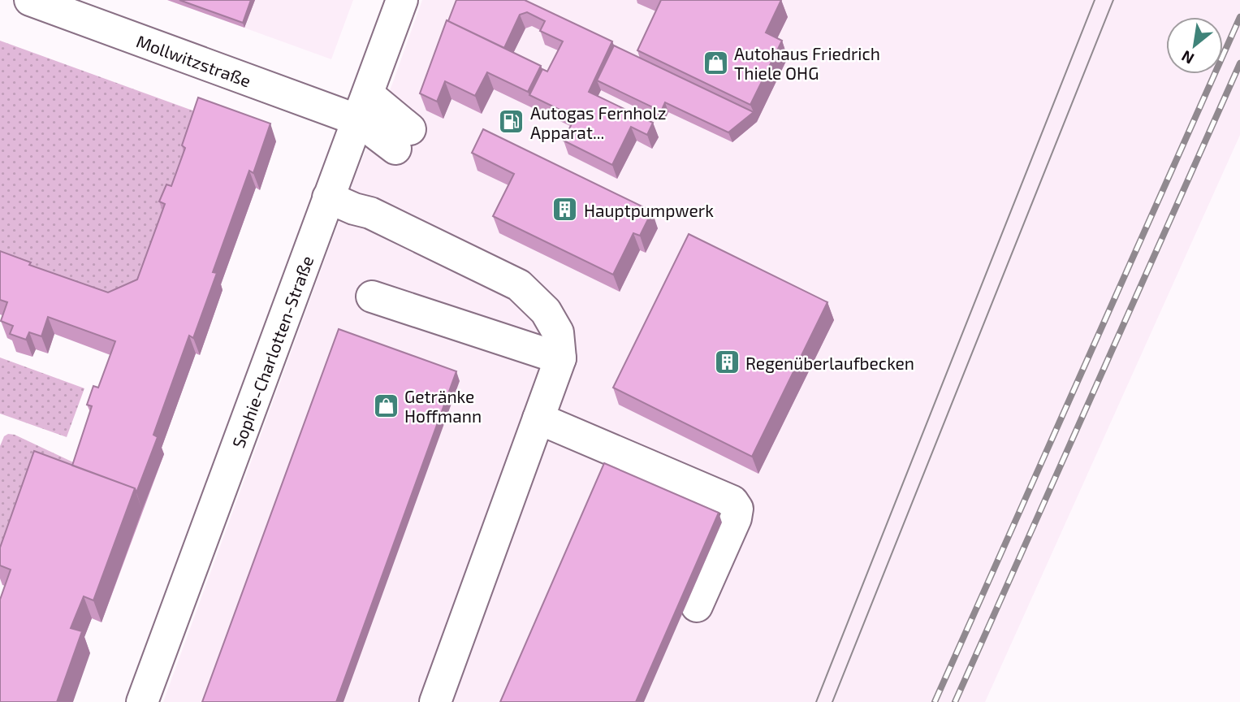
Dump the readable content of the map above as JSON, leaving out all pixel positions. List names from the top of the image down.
{
  "streets": {
    "street": ["Mollwitzstraße", "Sophie-Charlotten-Straße"]
  },
  "crossings": [
    ["Mollwitzstraße", "Sophie-Charlotten-Straße"]
  ],
  "places": {
    "shop": ["Autohaus Friedrich Thiele OHG", "Getränke Hoffmann"],
    "fuel station": ["Autogas Fernholz Apparat..."],
    "building": ["Hauptpumpwerk", "Regenüberlaufbecken"]
  },
  "north": "bottom left"
}
